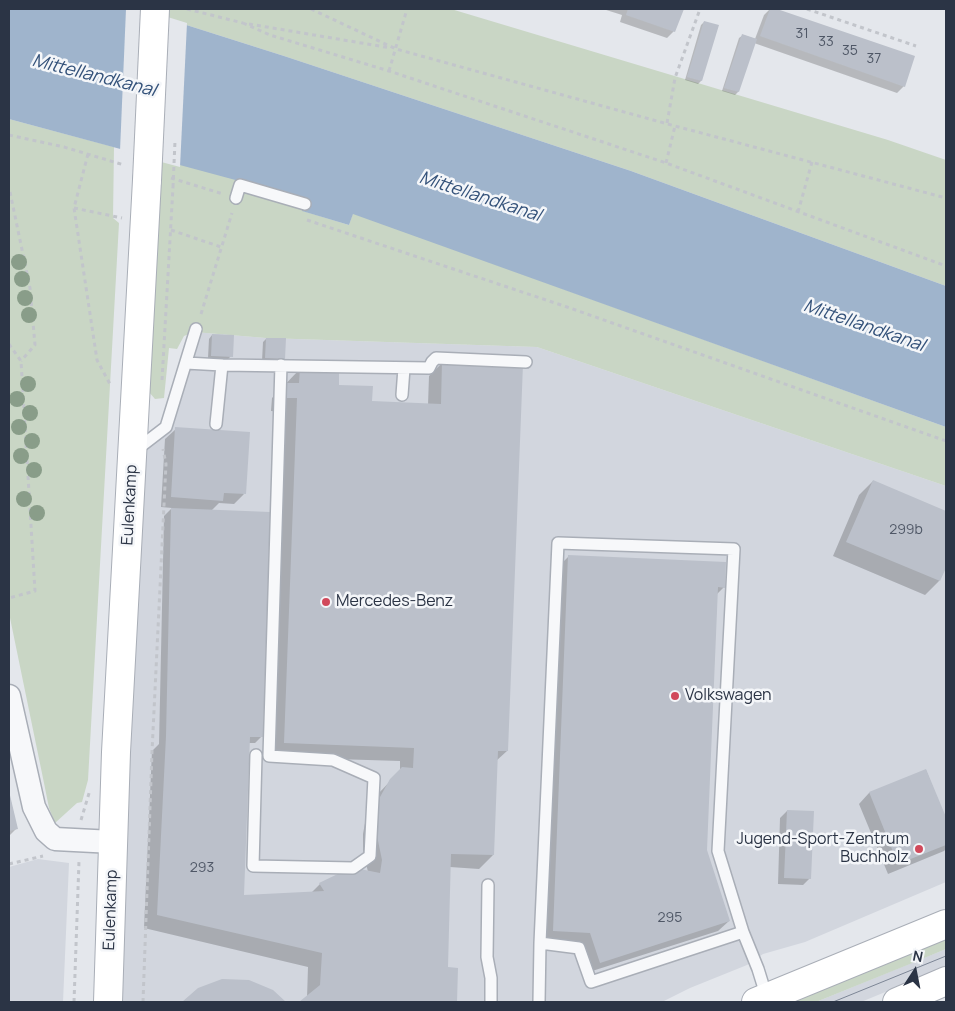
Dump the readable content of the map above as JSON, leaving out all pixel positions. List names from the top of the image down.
{
  "streets": {
    "street": ["Eulenkamp"]
  },
  "water": ["Mittellandkanal"],
  "places": ["Mercedes-Benz", "Volkswagen", "Jugend-Sport-Zentrum Buchholz"],
  "house_numbers": [
    "31",
    "33",
    "35",
    "37",
    "299b",
    "293",
    "295"
  ],
  "north": "top"
}
